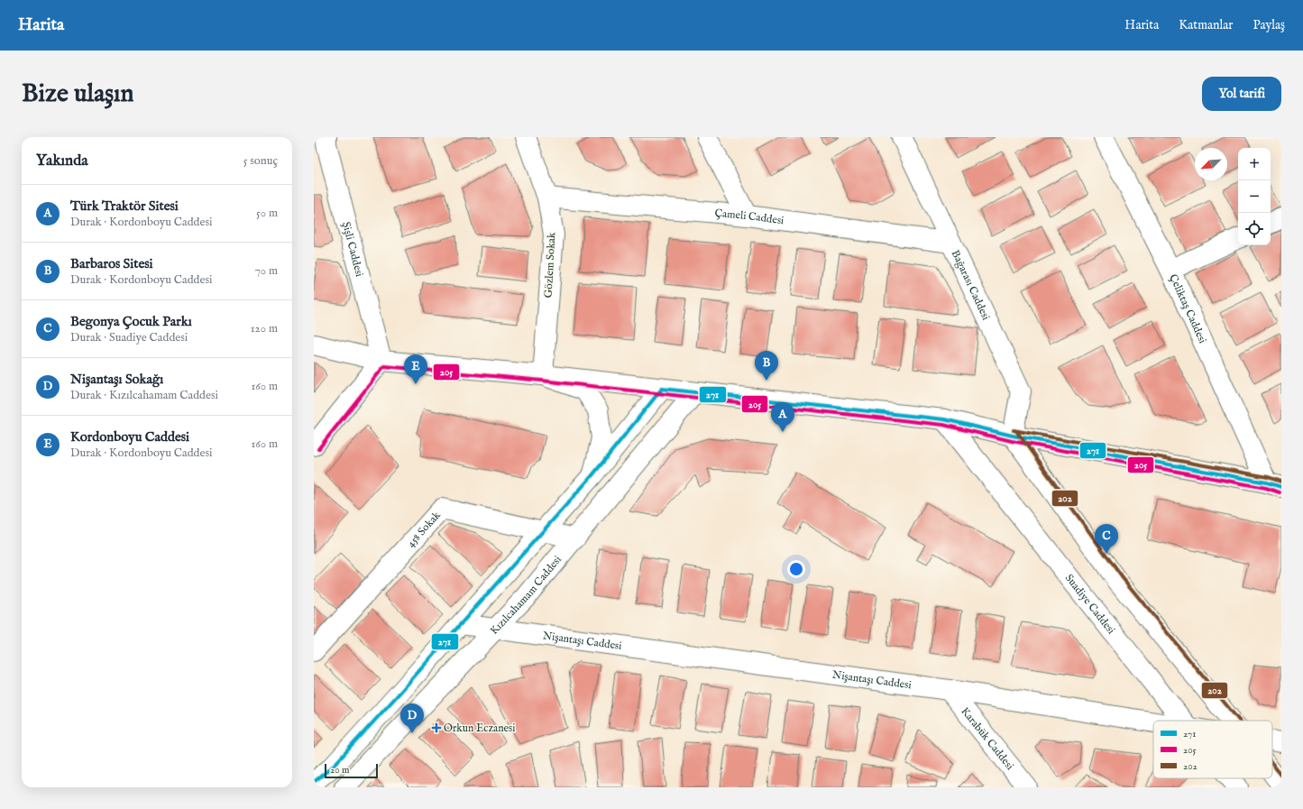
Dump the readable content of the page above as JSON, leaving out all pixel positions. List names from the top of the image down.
{
  "streets": {
    "street": [
      "Çameli Caddesi",
      "Şişli Caddesi",
      "Gözlem Sokak",
      "Bağarası Caddesi",
      "Çeliktaş Caddesi",
      "458 Sokak",
      "Kızılcahamam Caddesi",
      "Suadiye Caddesi",
      "Nişantaşı Caddesi",
      "Karabük Caddesi"
    ]
  },
  "crossings": [
    ["Çameli Caddesi", "Gözlem Sokak"],
    ["Çameli Caddesi", "Bağarası Caddesi"],
    ["458 Sokak", "Kızılcahamam Caddesi"],
    ["Kızılcahamam Caddesi", "Nişantaşı Caddesi"],
    ["Nişantaşı Caddesi", "Karabük Caddesi"]
  ],
  "places": {
    "health": ["Orkun Eczanesi"]
  },
  "lines": ["transit line 205", "transit line 271", "transit line 202"],
  "legend": ["271", "205", "202"],
  "scale_bar": "20 m",
  "north": "bottom left",
  "page": {
    "header": "Harita",
    "nav": ["Harita", "Katmanlar", "Paylaş"],
    "buttons": "Yol tarifi",
    "title": "Bize ulaşın",
    "heading": ["Yakında", "5 sonuç"],
    "map_buttons": ["+", "−"],
    "list": [
      {
        "mark": "A",
        "name": "Türk Traktör Sitesi",
        "note": "Durak · Kordonboyu Caddesi",
        "value": "50 m"
      },
      {
        "mark": "B",
        "name": "Barbaros Sitesi",
        "note": "Durak · Kordonboyu Caddesi",
        "value": "70 m"
      },
      {
        "mark": "C",
        "name": "Begonya Çocuk Parkı",
        "note": "Durak · Suadiye Caddesi",
        "value": "120 m"
      },
      {
        "mark": "D",
        "name": "Nişantaşı Sokağı",
        "note": "Durak · Kızılcahamam Caddesi",
        "value": "160 m"
      },
      {
        "mark": "E",
        "name": "Kordonboyu Caddesi",
        "note": "Durak · Kordonboyu Caddesi",
        "value": "160 m"
      }
    ],
    "pins": [
      "B",
      "E",
      "A",
      "C",
      "D"
    ],
    "scale": "20 m"
  }
}
